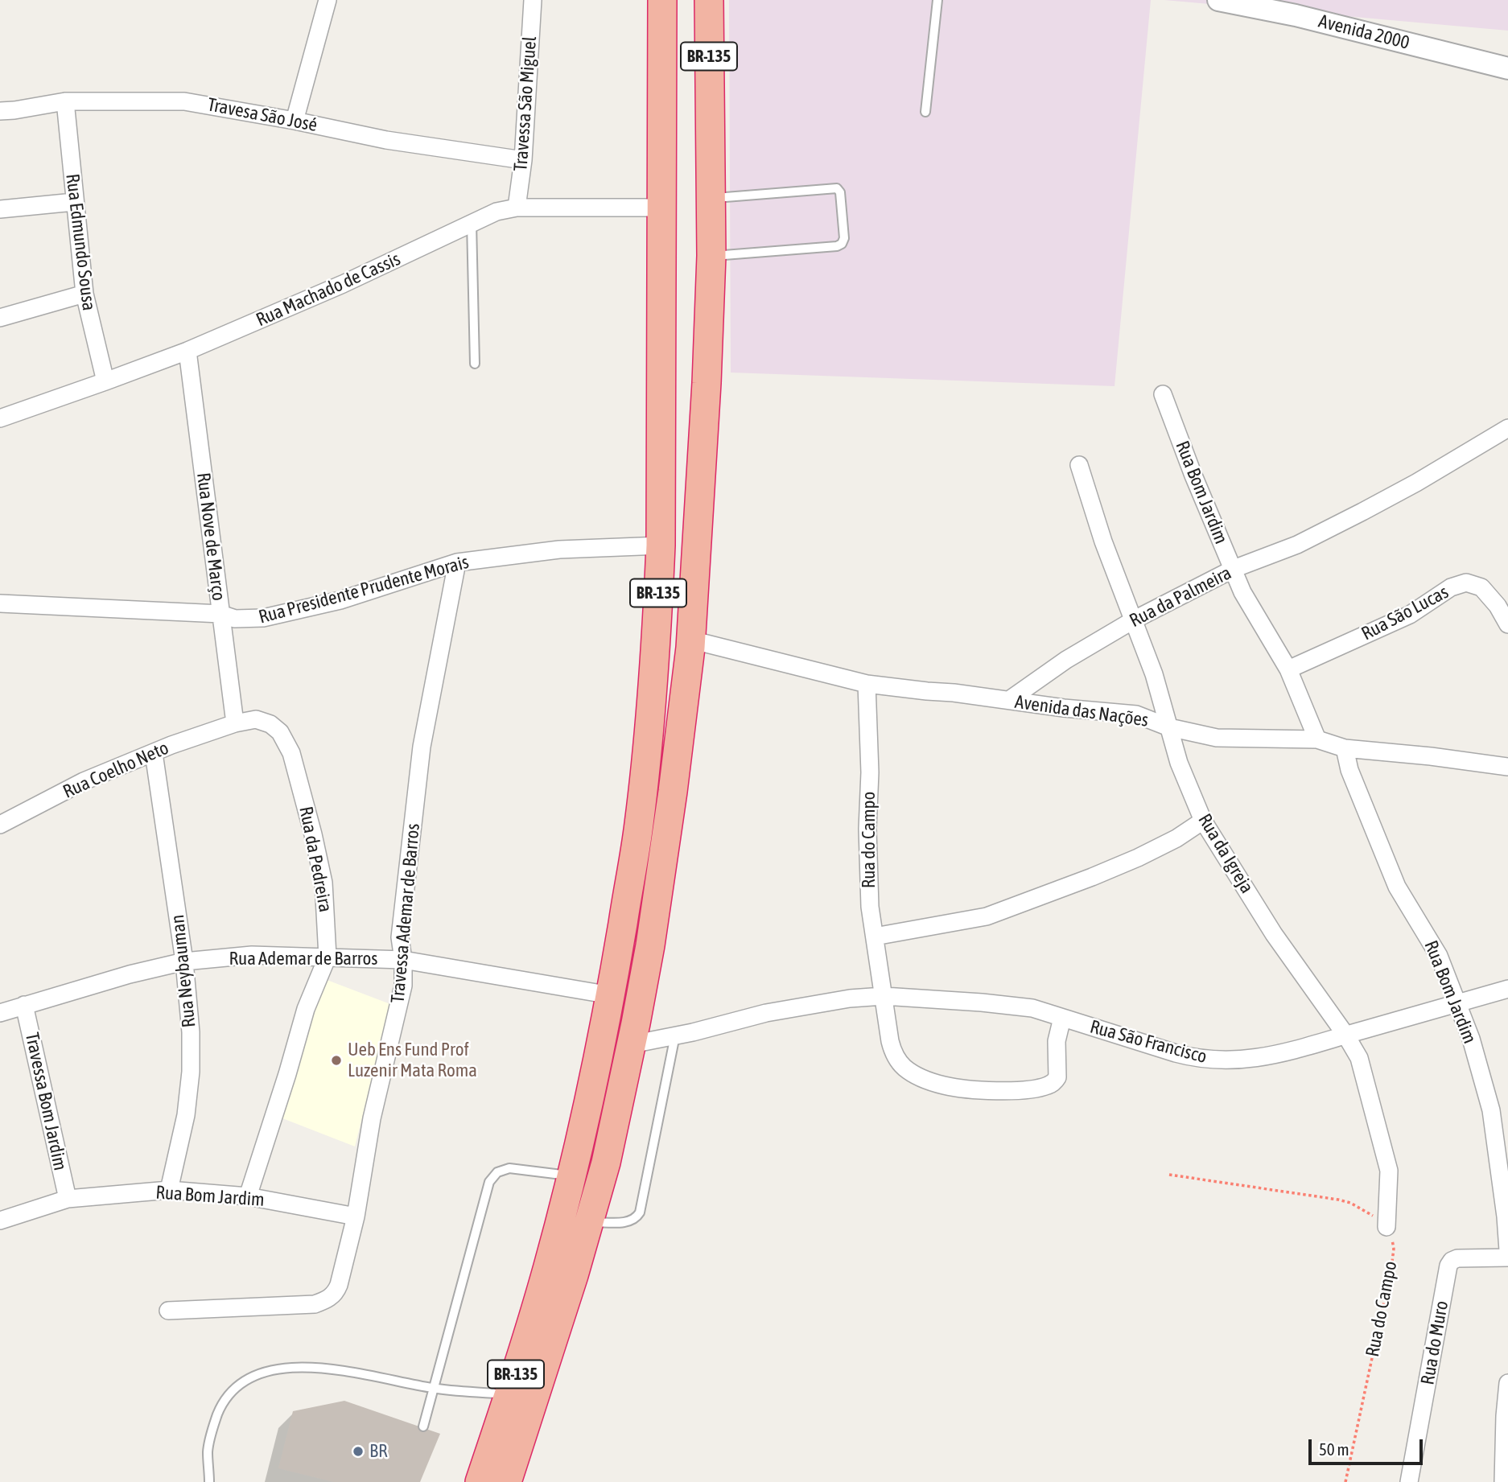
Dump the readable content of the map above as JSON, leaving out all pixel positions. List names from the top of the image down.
{
  "streets": {
    "highway": ["BR-135"],
    "street": [
      "Avenida 2000",
      "Travessa São Miguel",
      "Travesa São José",
      "Rua Edmundo Sousa",
      "Rua Machado de Cassis",
      "Rua Bom Jardim",
      "Rua Nove de Março",
      "Rua Presidente Prudente Morais",
      "Rua da Palmeira",
      "Rua São Lucas",
      "Avenida das Nações",
      "Rua Coelho Neto",
      "Rua do Campo",
      "Rua da Igreja",
      "Rua da Pedreira",
      "Travessa Ademar de Barros",
      "Rua Ademar de Barros",
      "Rua Neybauman",
      "Rua São Francisco",
      "Travessa Bom Jardim",
      "Rua do Muro"
    ]
  },
  "crossings": [
    ["BR-135", "Rua Machado de Cassis"],
    ["BR-135", "Rua Presidente Prudente Morais"],
    ["BR-135", "Avenida das Nações"],
    ["BR-135", "Rua Ademar de Barros"],
    ["Travessa São Miguel", "Travesa São José"],
    ["Travessa São Miguel", "Rua Machado de Cassis"],
    ["Travesa São José", "Rua Edmundo Sousa"],
    ["Rua Edmundo Sousa", "Rua Machado de Cassis"],
    ["Rua Machado de Cassis", "Rua Nove de Março"],
    ["Rua Bom Jardim", "Rua da Palmeira"],
    ["Rua Bom Jardim", "Rua São Lucas"],
    ["Rua Bom Jardim", "Avenida das Nações"],
    ["Rua Bom Jardim", "Rua da Pedreira"],
    ["Rua Bom Jardim", "Travessa Ademar de Barros"],
    ["Rua Bom Jardim", "Rua Neybauman"],
    ["Rua Bom Jardim", "Rua São Francisco"],
    ["Rua Bom Jardim", "Travessa Bom Jardim"],
    ["Rua Nove de Março", "Rua Presidente Prudente Morais"],
    ["Rua Nove de Março", "Rua Coelho Neto"],
    ["Rua Nove de Março", "Rua da Pedreira"],
    ["Rua Presidente Prudente Morais", "Travessa Ademar de Barros"],
    ["Rua da Palmeira", "Avenida das Nações"],
    ["Rua da Palmeira", "Rua da Igreja"],
    ["Avenida das Nações", "Rua do Campo"],
    ["Avenida das Nações", "Rua da Igreja"],
    ["Rua Coelho Neto", "Rua da Pedreira"],
    ["Rua Coelho Neto", "Rua Neybauman"],
    ["Rua do Campo", "Rua da Igreja"],
    ["Rua do Campo", "Rua São Francisco"],
    ["Rua da Igreja", "Rua São Francisco"],
    ["Rua da Pedreira", "Rua Ademar de Barros"],
    ["Travessa Ademar de Barros", "Rua Ademar de Barros"],
    ["Rua Ademar de Barros", "Rua Neybauman"],
    ["Rua Ademar de Barros", "Travessa Bom Jardim"]
  ],
  "places": ["Ueb Ens Fund Prof Luzenir Mata Roma", "BR"],
  "scale_bar": "50 m"
}
